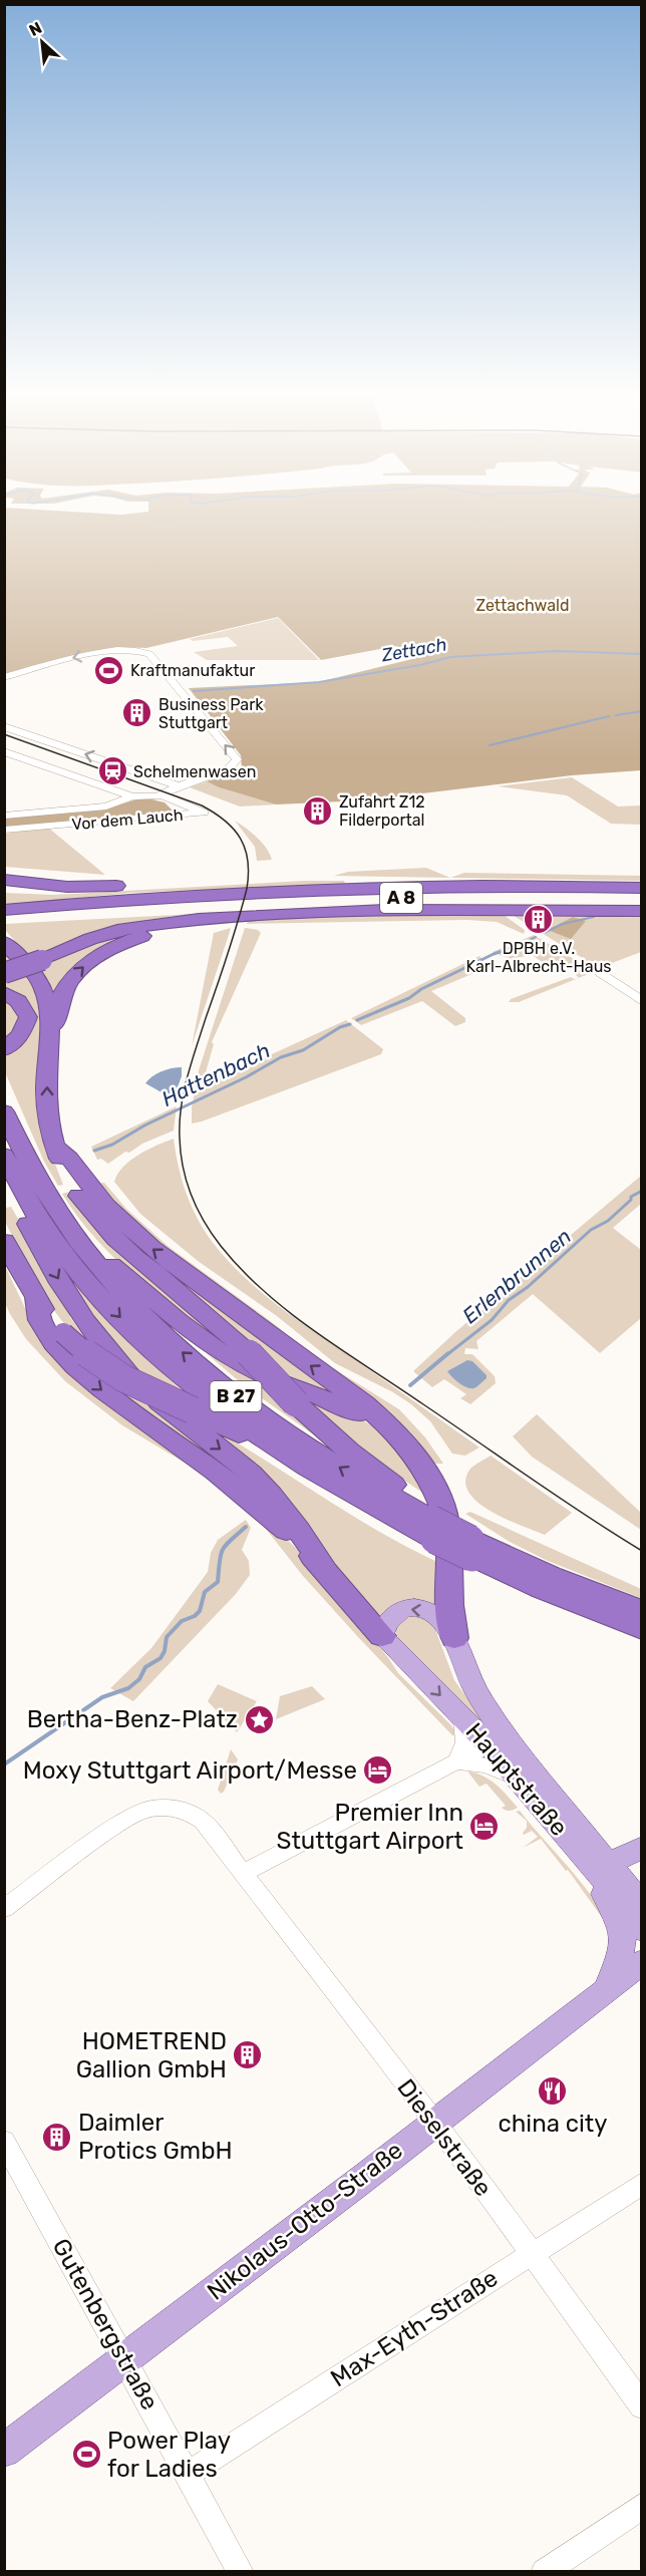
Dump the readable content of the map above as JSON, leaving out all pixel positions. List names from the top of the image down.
{
  "streets": {
    "highway": ["A 8", "B 27"],
    "main road": ["Hauptstraße", "Nikolaus-Otto-Straße"],
    "street": [
      "Vor dem Lauch",
      "Dieselstraße",
      "Gutenbergstraße",
      "Max-Eyth-Straße"
    ]
  },
  "crossings": [
    ["Dieselstraße", "Nikolaus-Otto-Straße"],
    ["Dieselstraße", "Max-Eyth-Straße"],
    ["Nikolaus-Otto-Straße", "Gutenbergstraße"],
    ["Gutenbergstraße", "Max-Eyth-Straße"]
  ],
  "water": ["Zettach", "Hattenbach", "Erlenbrunnen"],
  "parks": ["Zettachwald"],
  "places": {
    "sports": ["Kraftmanufaktur", "Power Play for Ladies"],
    "building": [
      "Business Park Stuttgart",
      "Zufahrt Z12 Filderportal",
      "DPBH e.V. Karl-Albrecht-Haus",
      "HOMETREND Gallion GmbH",
      "Daimler Protics GmbH"
    ],
    "station": ["Schelmenwasen"],
    "place": ["Bertha-Benz-Platz"],
    "hotel": ["Moxy Stuttgart Airport/Messe", "Premier Inn Stuttgart Airport"],
    "restaurant": ["china city"]
  },
  "north": "top left"
}
